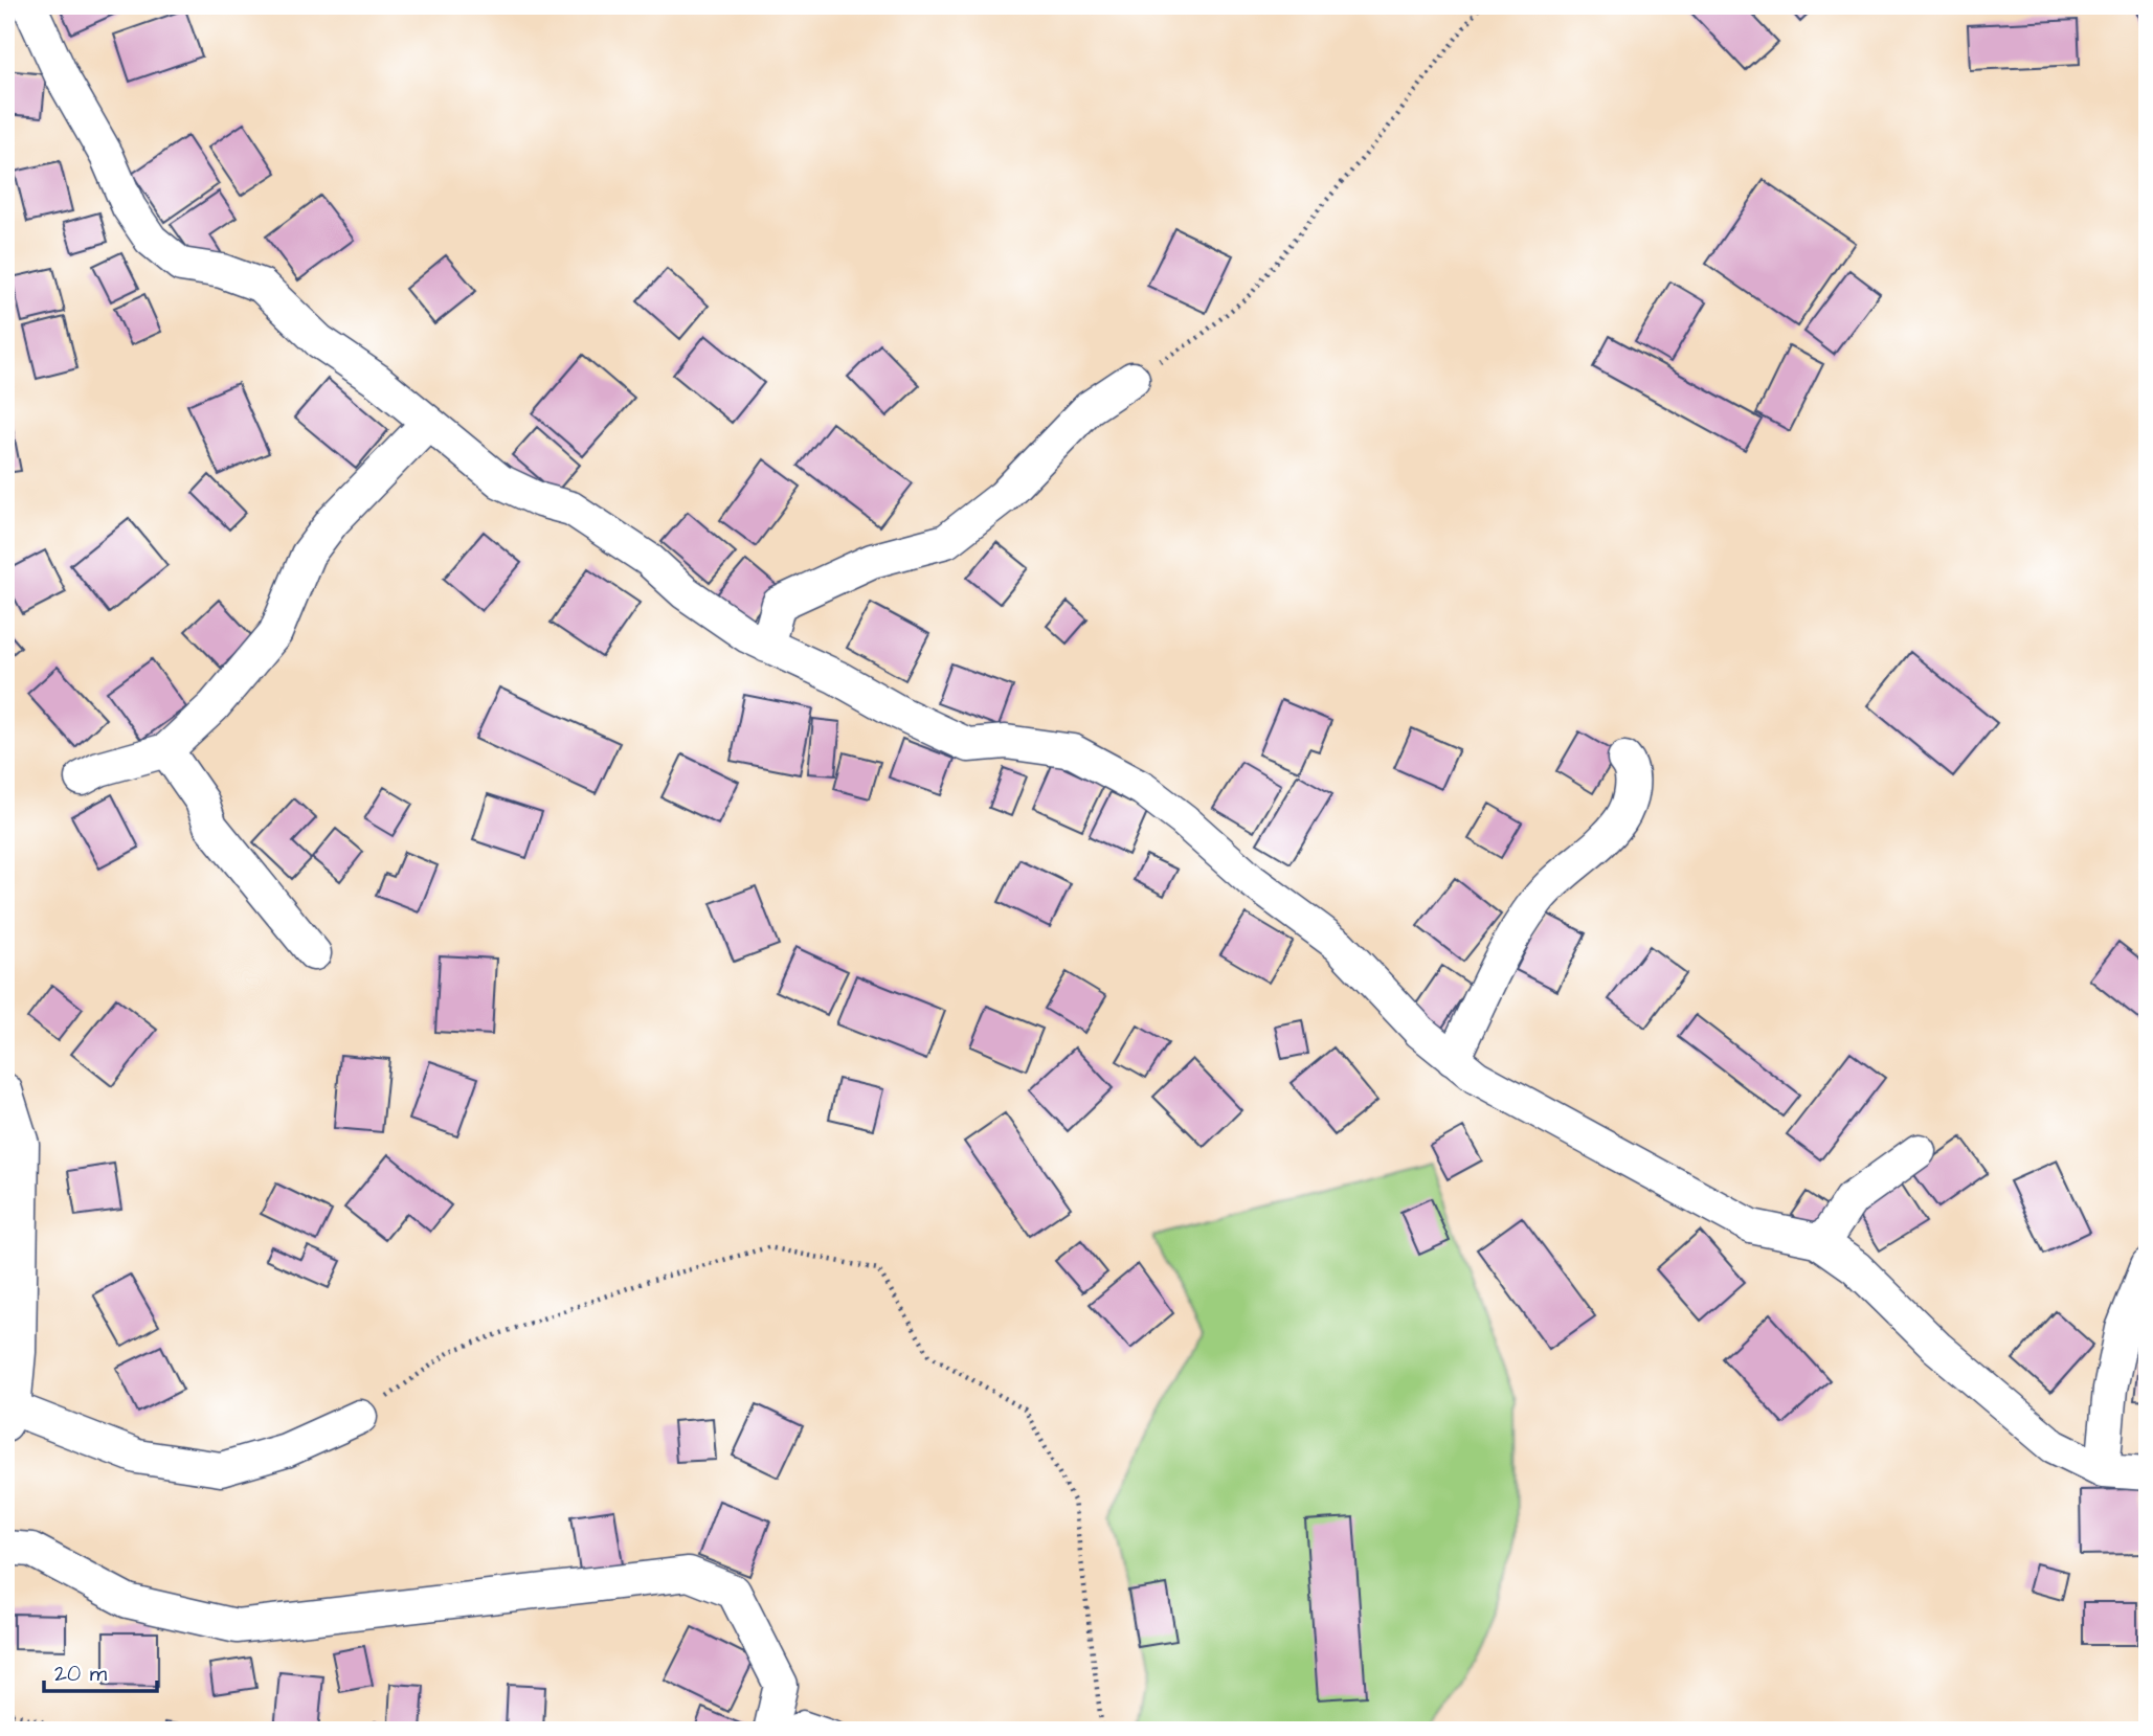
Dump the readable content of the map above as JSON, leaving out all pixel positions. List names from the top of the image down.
{
  "scale_bar": "20 m"
}
